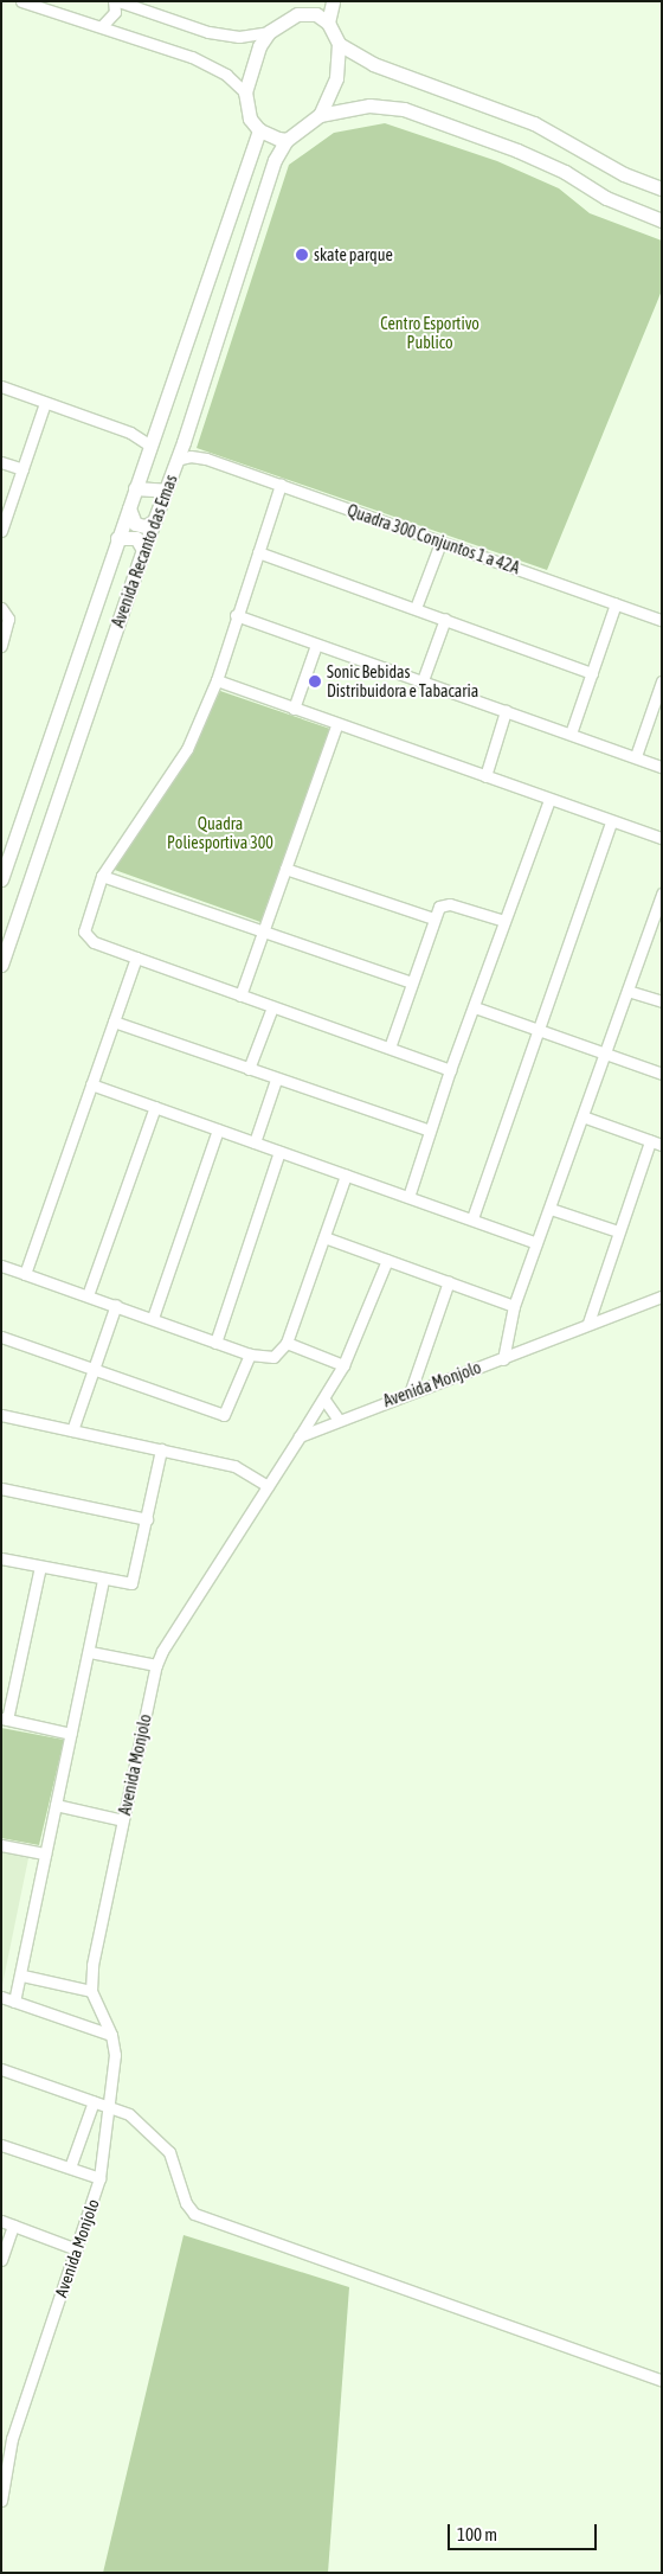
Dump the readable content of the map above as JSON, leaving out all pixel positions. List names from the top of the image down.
{
  "streets": {
    "main road": ["Avenida Recanto das Emas"],
    "street": ["Quadra 300 Conjuntos 1 a 42A", "Avenida Monjolo"]
  },
  "crossings": [
    ["Quadra 300 Conjuntos 1 a 42A", "Avenida Recanto das Emas"]
  ],
  "parks": ["Centro Esportivo Publico", "Quadra Poliesportiva 300"],
  "places": ["skate parque", "Sonic Bebidas Distribuidora e Tabacaria"],
  "scale_bar": "100 m"
}
